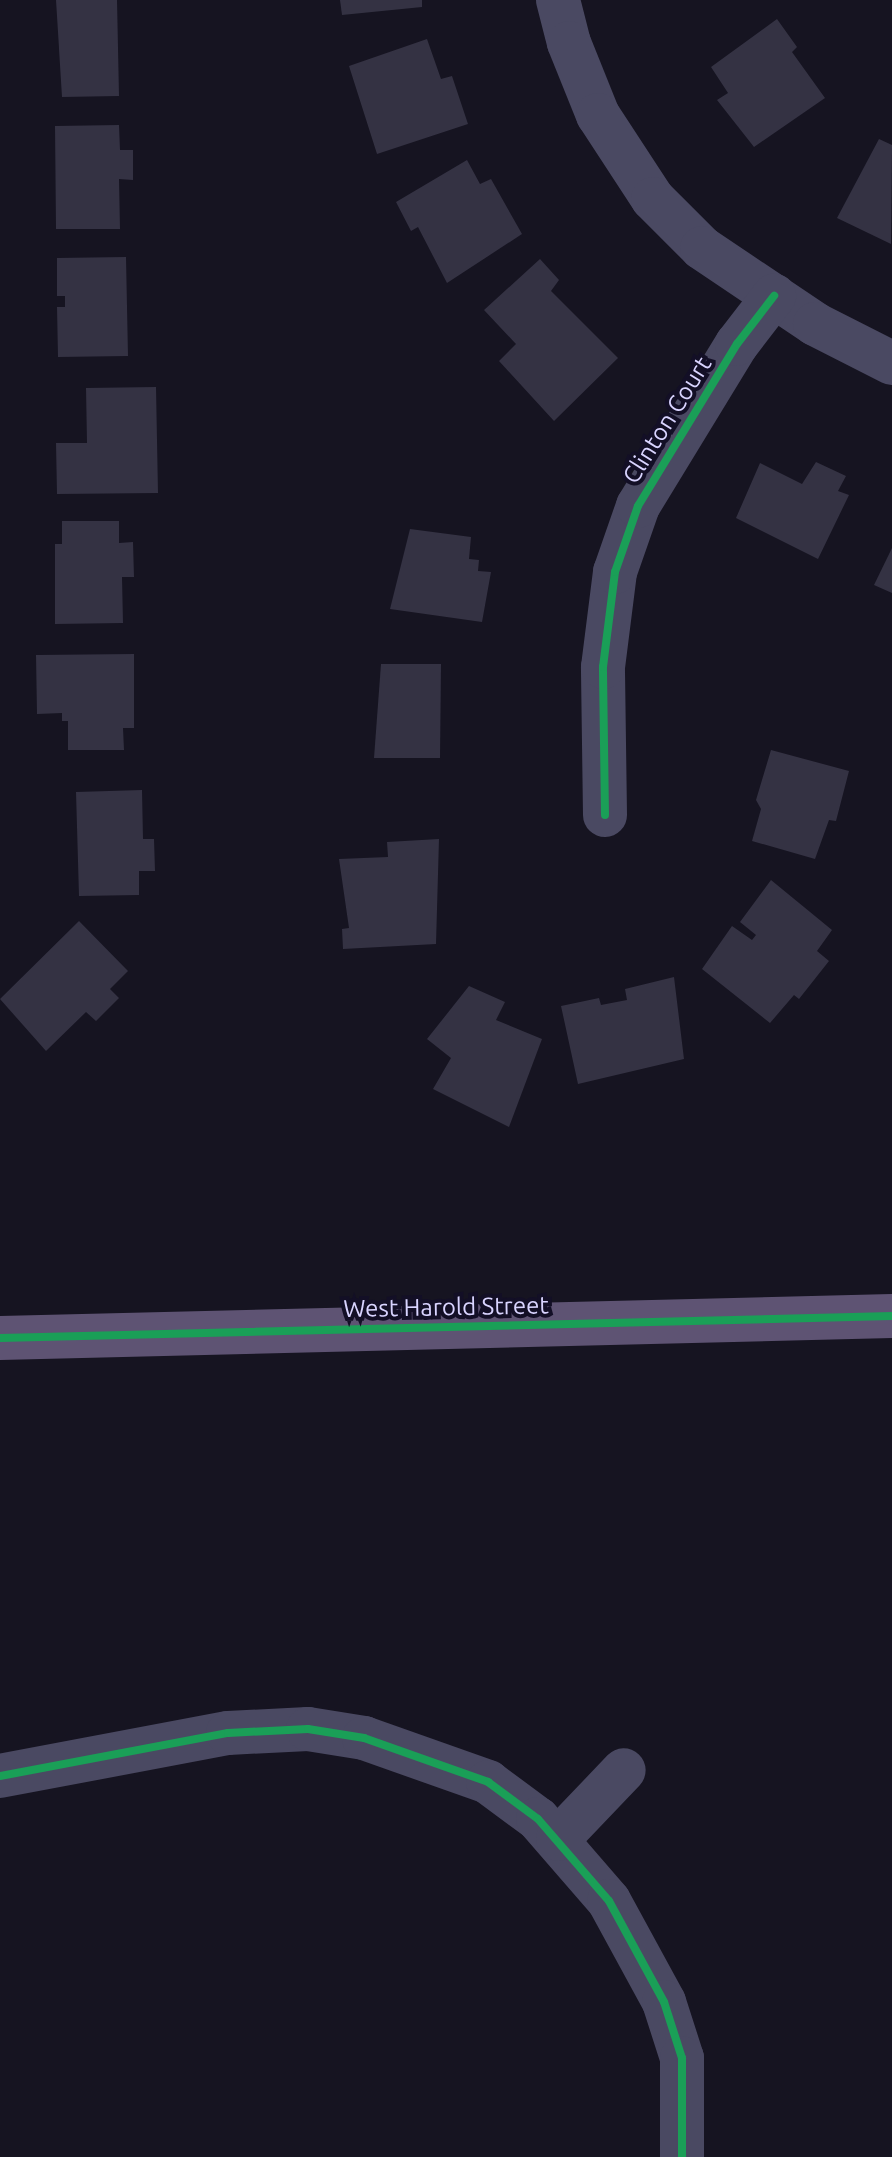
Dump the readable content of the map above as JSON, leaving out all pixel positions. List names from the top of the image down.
{
  "streets": {
    "main road": ["West Harold Street"],
    "street": ["Clinton Court"]
  }
}
